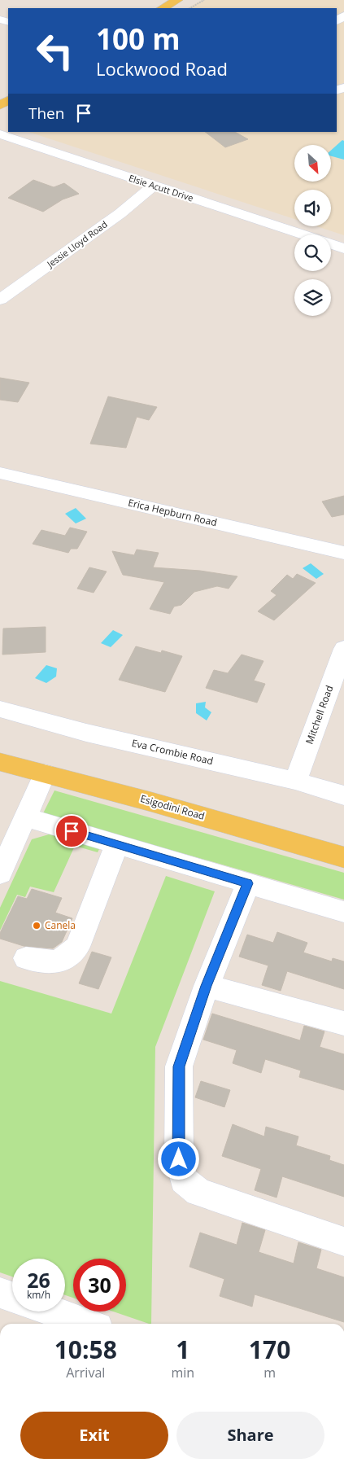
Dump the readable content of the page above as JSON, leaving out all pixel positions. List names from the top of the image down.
{
  "streets": {
    "main road": ["Esigodini Road"],
    "street": [
      "Elsie Acutt Drive",
      "Jessie Lloyd Road",
      "Erica Hepburn Road",
      "Mitchell Road",
      "Eva Crombie Road"
    ]
  },
  "crossings": [
    ["Elsie Acutt Drive", "Jessie Lloyd Road"],
    ["Mitchell Road", "Eva Crombie Road"]
  ],
  "places": ["Canela"],
  "north": "bottom right",
  "page": {
    "turn": ["100 m", "Lockwood Road"],
    "then": "Then",
    "speed": "26 km/h",
    "limit": "30",
    "eta": [
      "10:58",
      "Arrival",
      "1",
      "min",
      "170",
      "m"
    ],
    "buttons": ["Exit", "Share"]
  }
}
